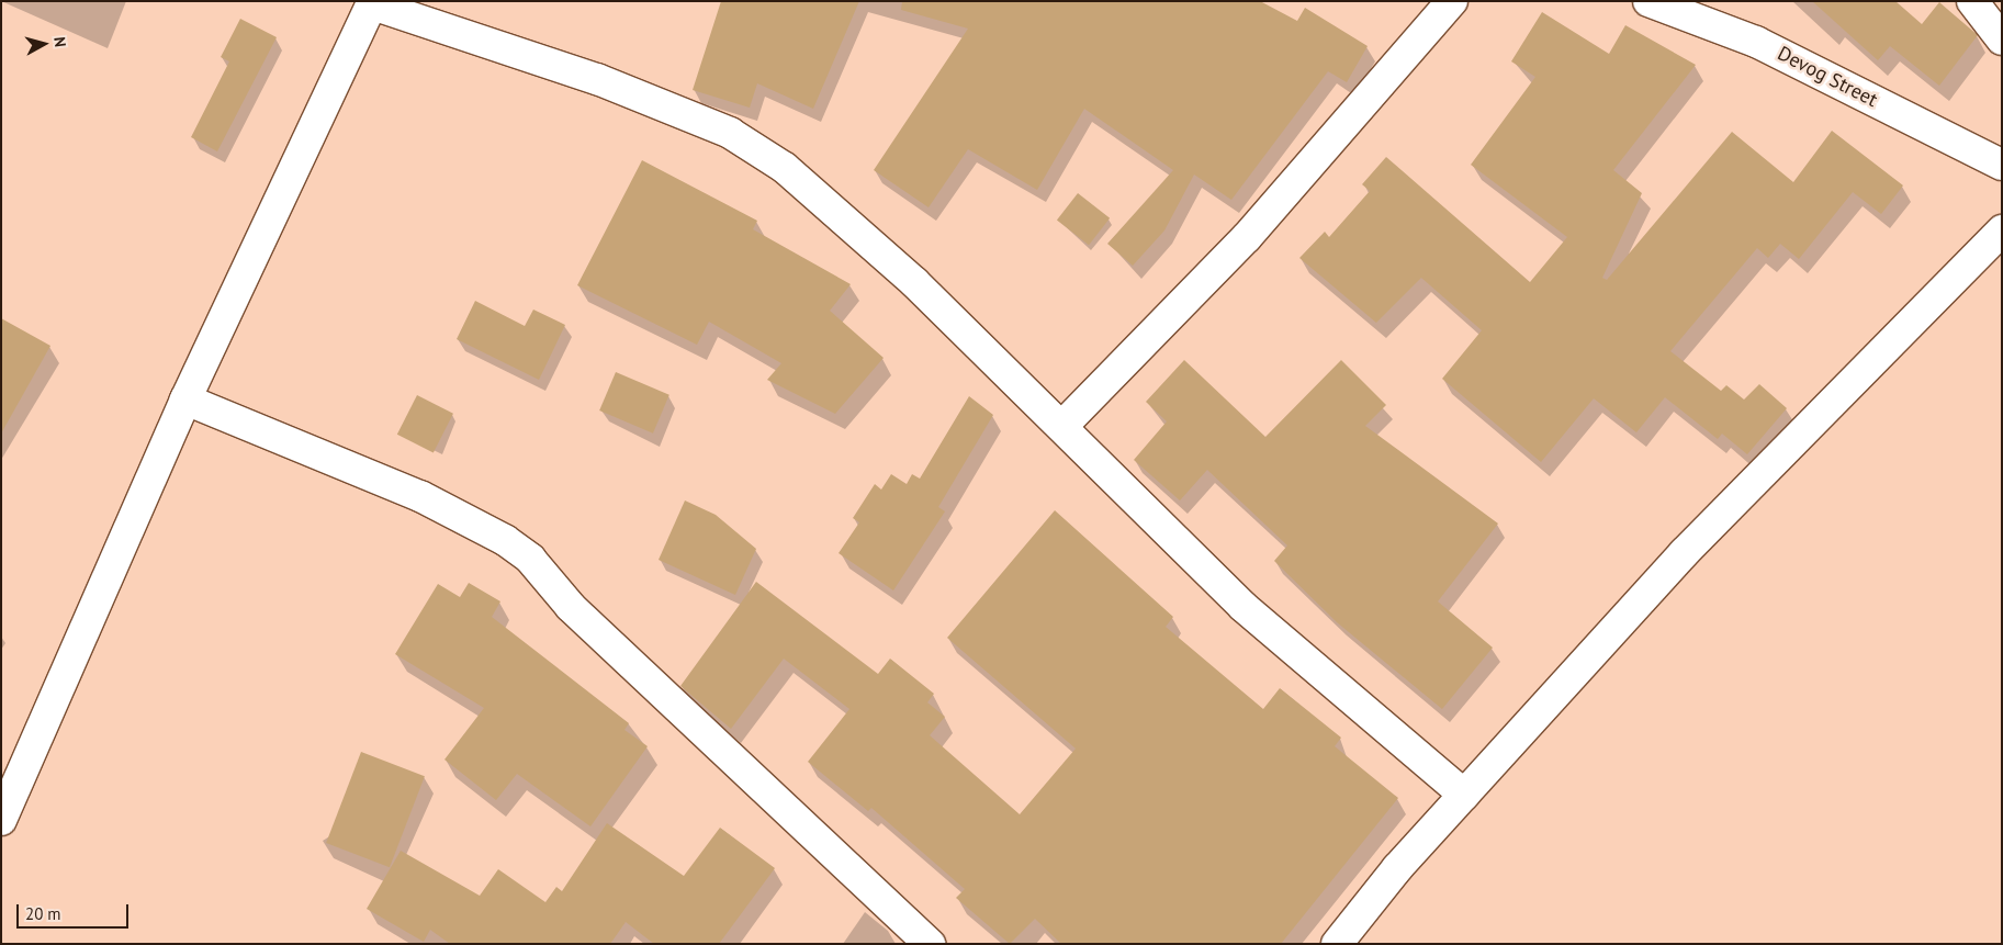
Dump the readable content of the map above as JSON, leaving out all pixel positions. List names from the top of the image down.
{
  "streets": {
    "street": ["Devog Street"]
  },
  "scale_bar": "20 m",
  "north": "right"
}
